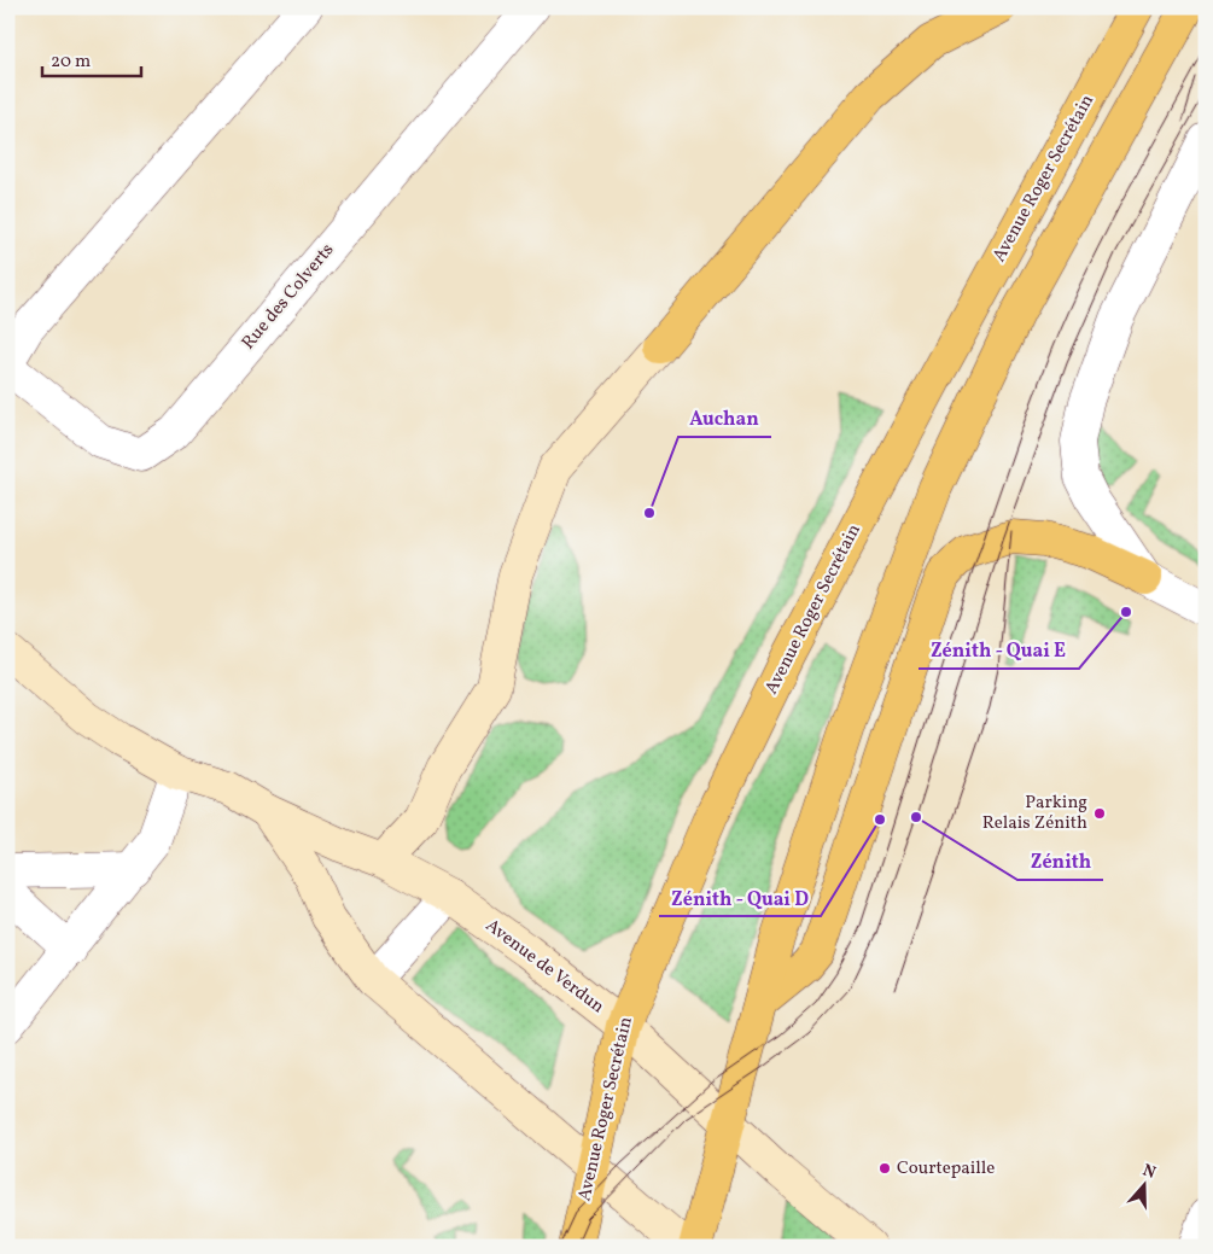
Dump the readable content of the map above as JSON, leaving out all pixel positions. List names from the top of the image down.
{
  "streets": {
    "main road": ["Avenue Roger Secrétain"],
    "street": ["Rue des Colverts", "Avenue de Verdun"]
  },
  "crossings": [
    ["Avenue Roger Secrétain", "Avenue de Verdun"]
  ],
  "places": [
    "Auchan",
    "Zénith - Quai E",
    "Parking Relais Zénith",
    "Zénith",
    "Zénith - Quai D",
    "Courtepaille"
  ],
  "scale_bar": "20 m",
  "north": "top"
}
